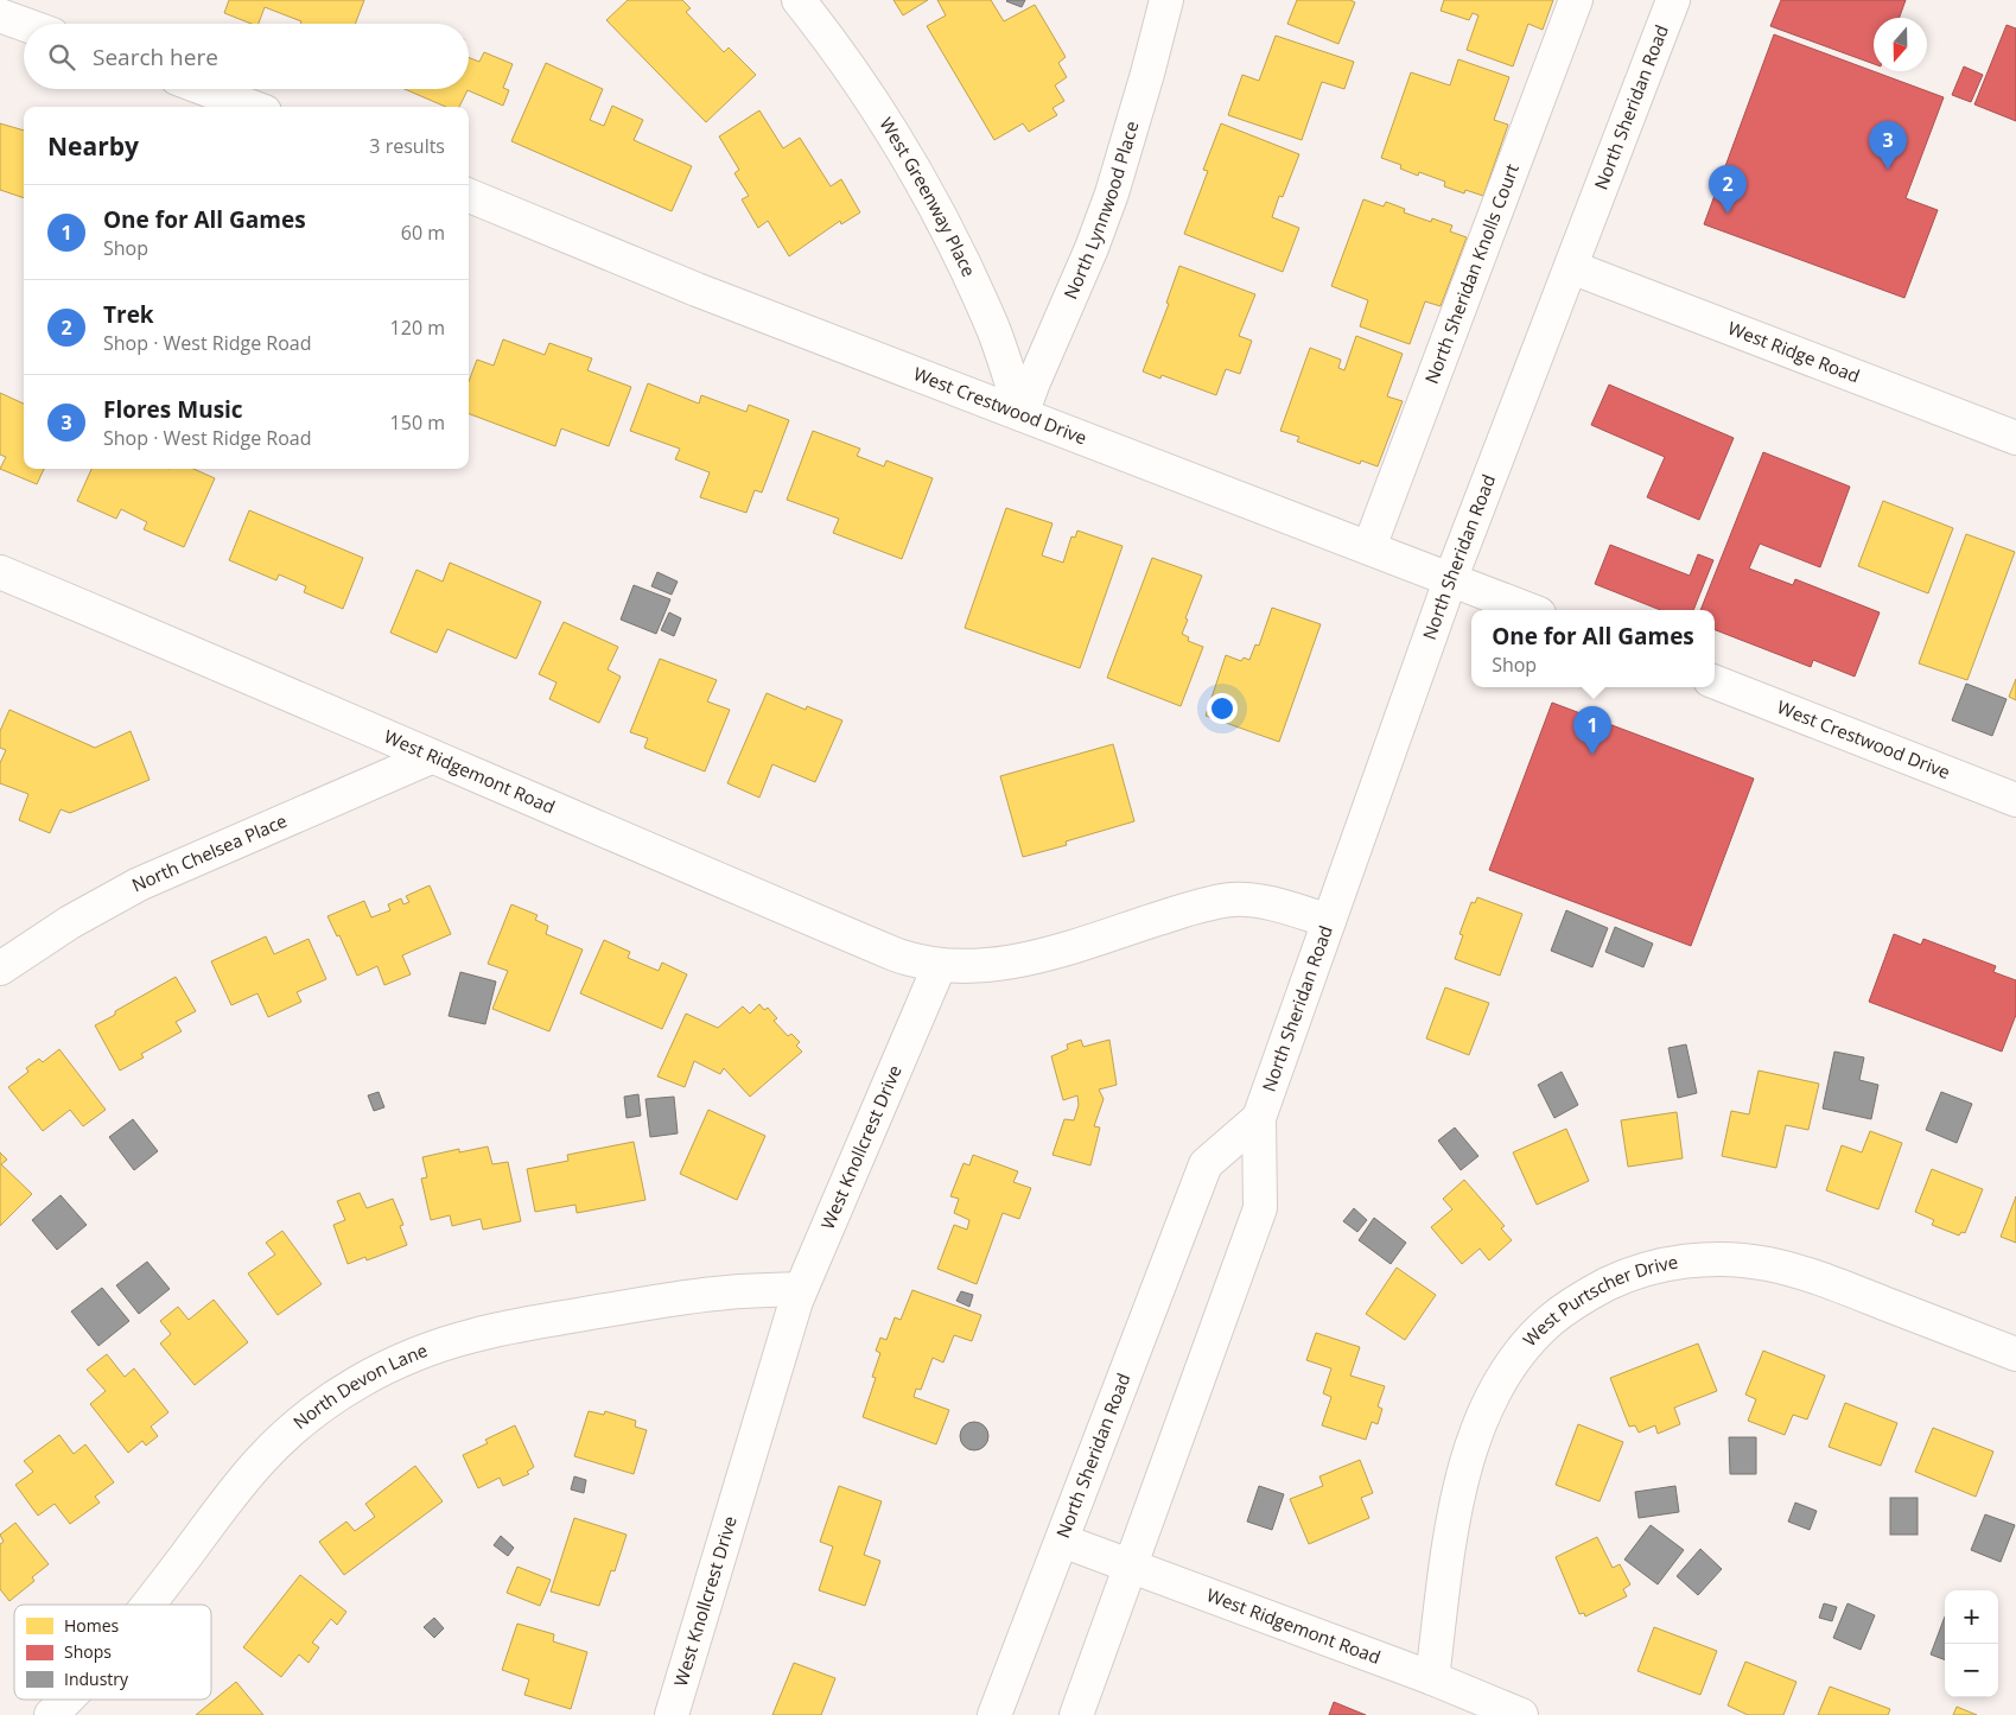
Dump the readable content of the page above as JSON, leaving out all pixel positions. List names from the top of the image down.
{
  "streets": {
    "street": [
      "North Sheridan Road",
      "West Greenway Place",
      "North Lynnwood Place",
      "North Sheridan Knolls Court",
      "West Ridge Road",
      "West Crestwood Drive",
      "West Ridgemont Road",
      "North Chelsea Place",
      "West Knollcrest Drive",
      "West Purtscher Drive",
      "North Devon Lane"
    ]
  },
  "crossings": [
    ["North Sheridan Road", "West Ridge Road"],
    ["North Sheridan Road", "West Crestwood Drive"],
    ["North Sheridan Road", "West Ridgemont Road"],
    ["West Greenway Place", "North Lynnwood Place"],
    ["West Greenway Place", "West Crestwood Drive"],
    ["North Lynnwood Place", "West Crestwood Drive"],
    ["North Sheridan Knolls Court", "West Crestwood Drive"],
    ["West Ridgemont Road", "North Chelsea Place"],
    ["West Ridgemont Road", "West Knollcrest Drive"],
    ["West Ridgemont Road", "West Purtscher Drive"],
    ["West Knollcrest Drive", "North Devon Lane"]
  ],
  "legend": ["Homes", "Shops", "Industry"],
  "north": "bottom",
  "page": {
    "search": "Search here",
    "heading": ["Nearby", "3 results"],
    "pins": ["3", "2", "1"],
    "list": [
      {
        "mark": "1",
        "name": "One for All Games",
        "note": "Shop",
        "value": "60 m"
      },
      {
        "mark": "2",
        "name": "Trek",
        "note": "Shop · West Ridge Road",
        "value": "120 m"
      },
      {
        "mark": "3",
        "name": "Flores Music",
        "note": "Shop · West Ridge Road",
        "value": "150 m"
      }
    ],
    "popup": ["One for All Games", "Shop"],
    "map_buttons": ["+", "−"]
  }
}
